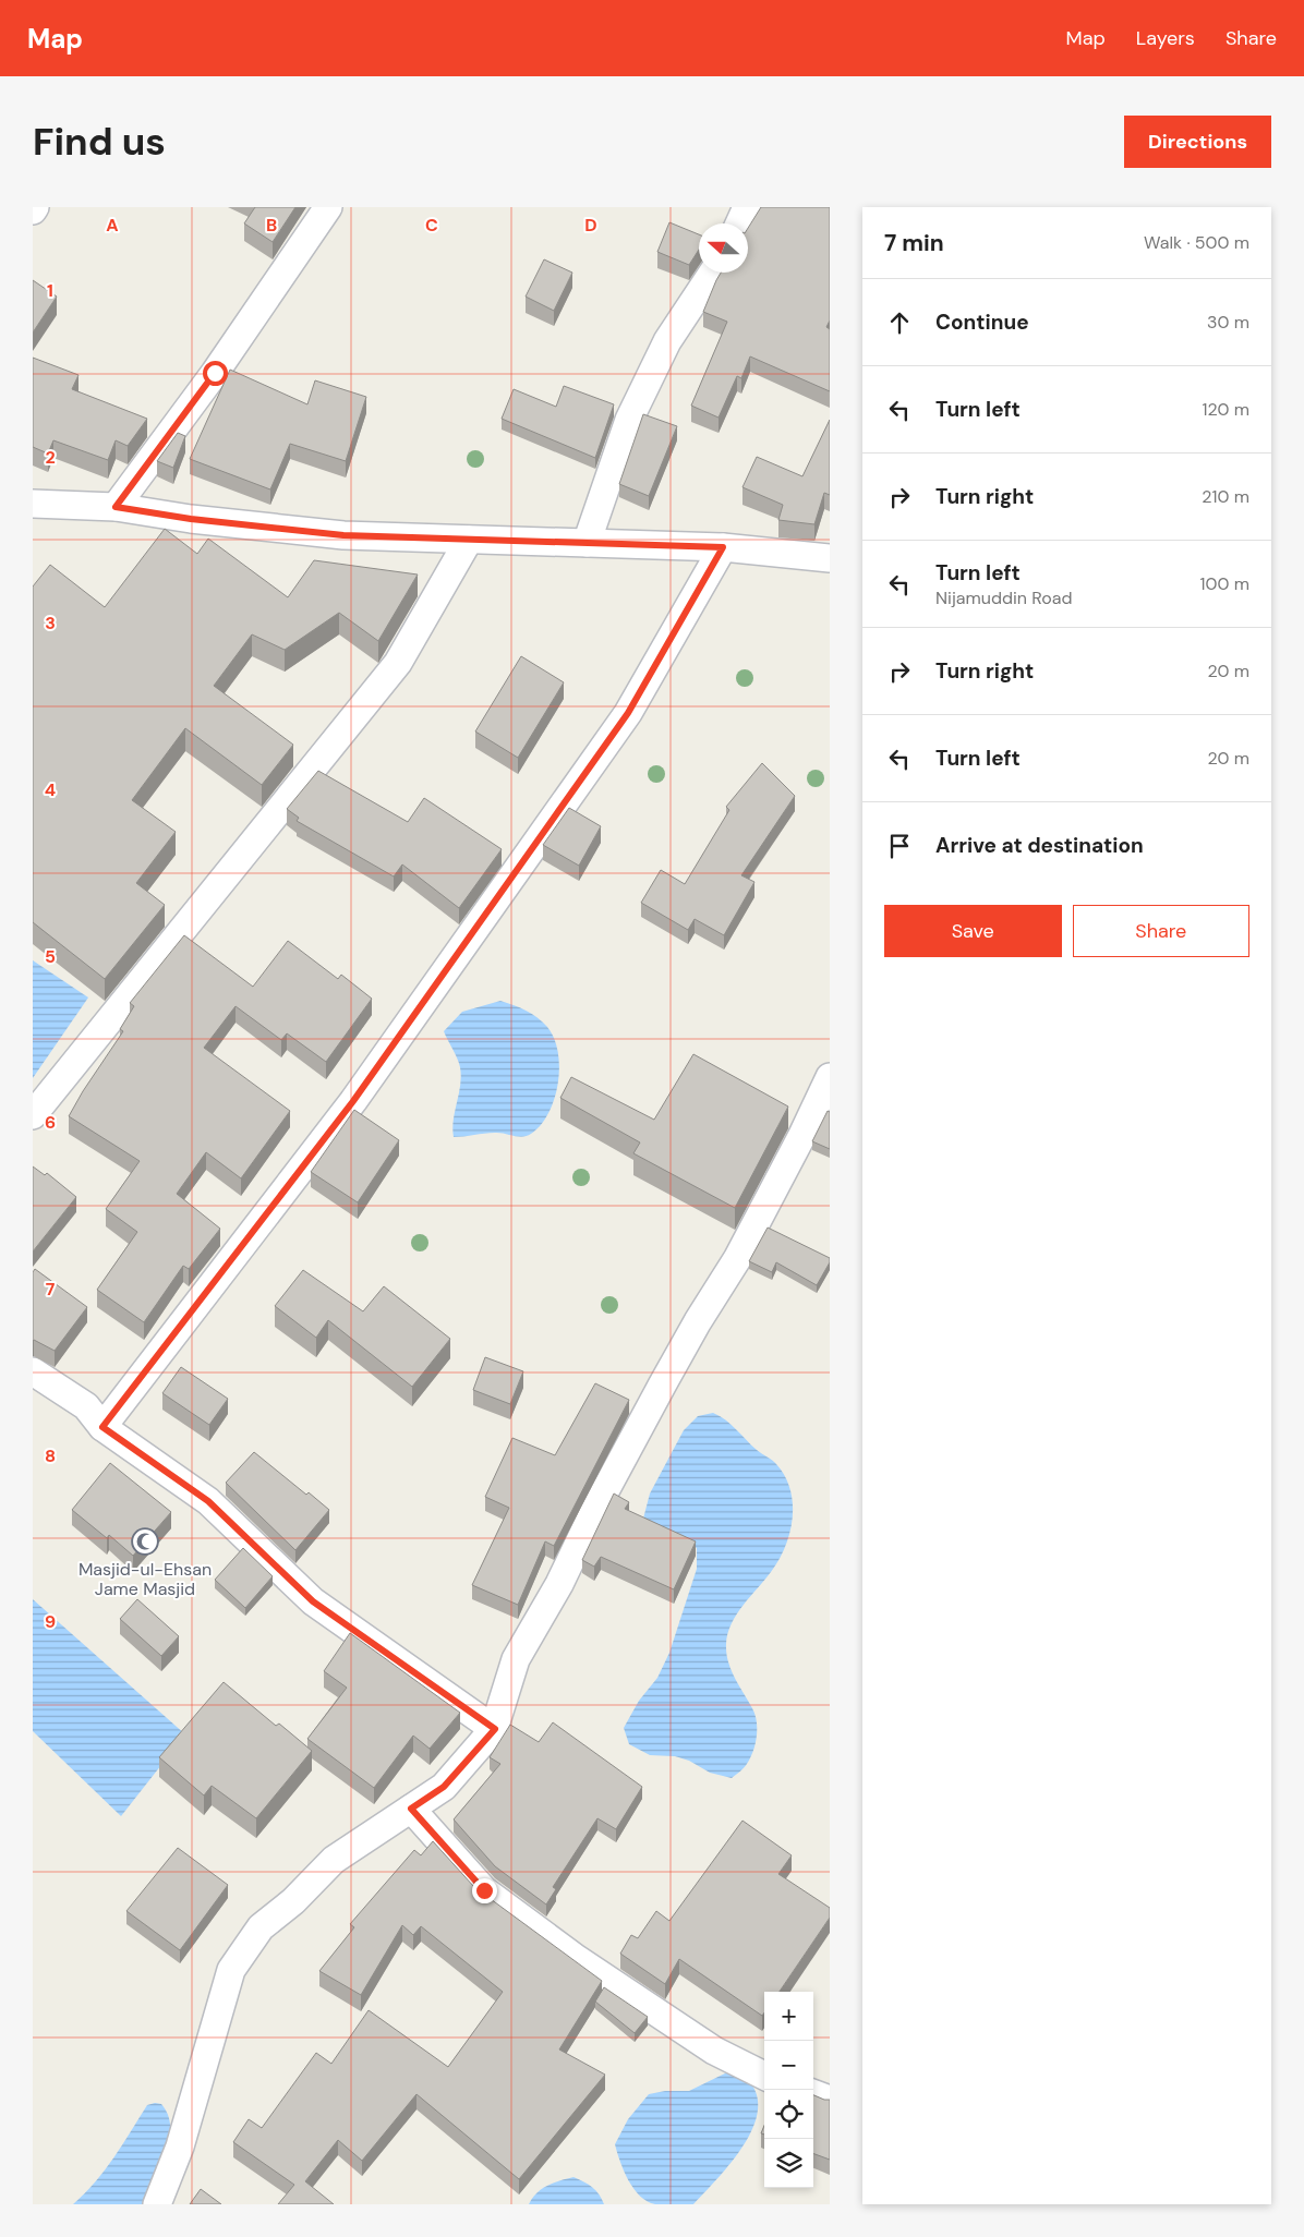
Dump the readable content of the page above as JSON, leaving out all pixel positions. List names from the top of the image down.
{
  "places": {
    "mosque": ["Masjid-ul-Ehsan Jame Masjid"]
  },
  "north": "left",
  "page": {
    "header": "Map",
    "nav": ["Map", "Layers", "Share"],
    "buttons": [
      "Directions",
      ["Save", "Share"]
    ],
    "title": "Find us",
    "heading": ["7 min", "Walk · 500 m"],
    "list": [
      ["Continue", "30 m"],
      ["Turn left", "120 m"],
      ["Turn right", "210 m"],
      ["Turn left", "Nijamuddin Road", "100 m"],
      ["Turn right", "20 m"],
      ["Turn left", "20 m"],
      "Arrive at destination"
    ],
    "map_buttons": ["+", "−"]
  },
  "grid": {
    "columns": [
      "A",
      "B",
      "C",
      "D"
    ],
    "rows": [
      "1",
      "2",
      "3",
      "4",
      "5",
      "6",
      "7",
      "8",
      "9"
    ]
  }
}
